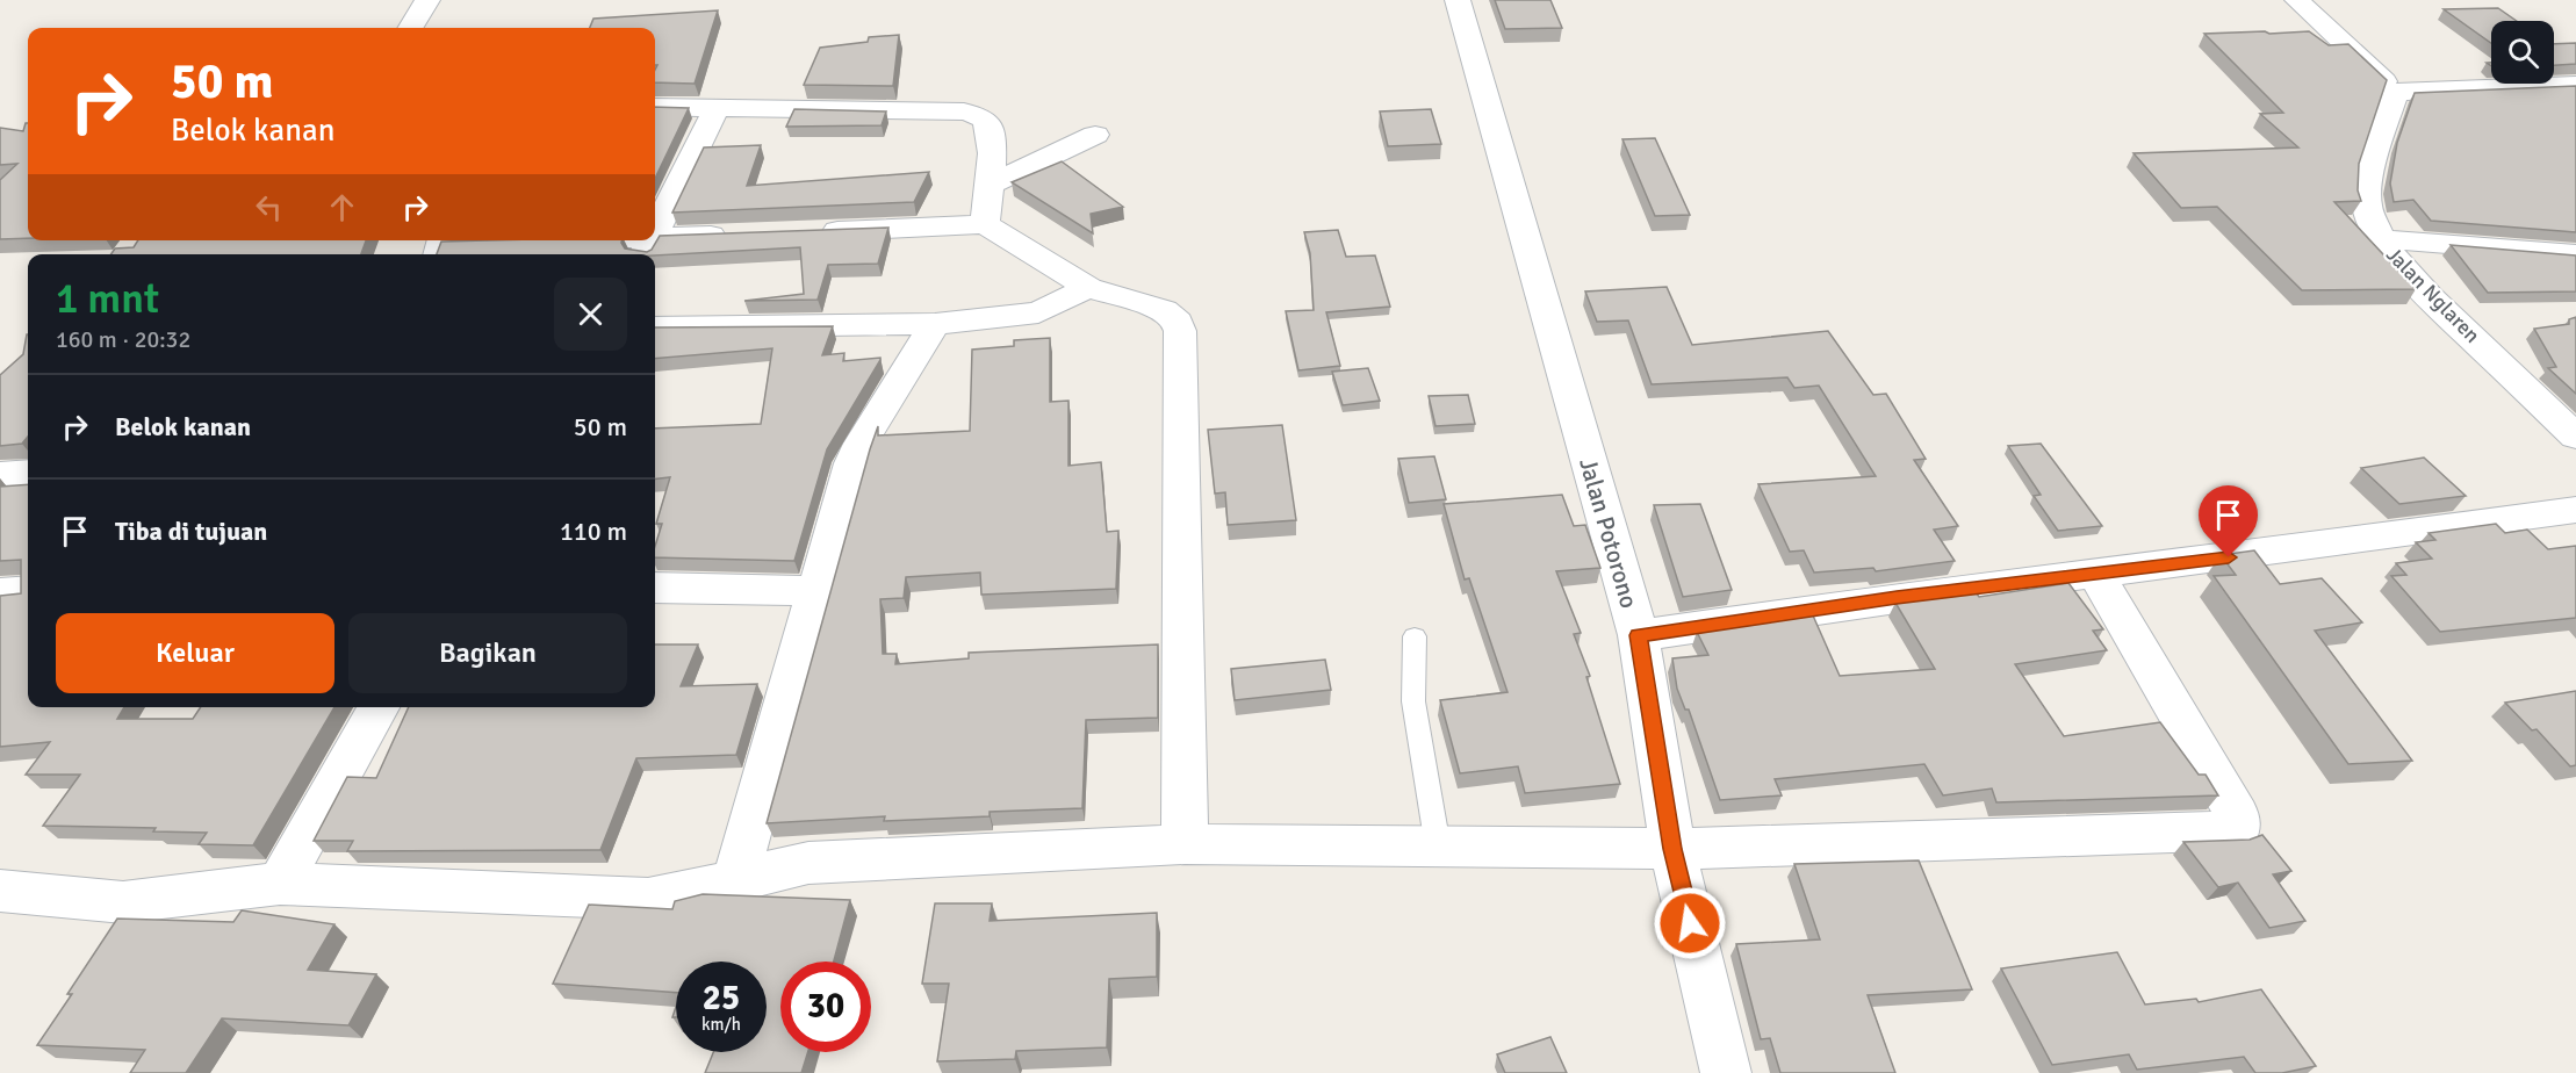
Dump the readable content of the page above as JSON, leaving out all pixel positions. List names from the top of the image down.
{
  "streets": {
    "street": ["Jalan Nglaren", "Jalan Potorono"]
  },
  "page": {
    "turn": ["50 m", "Belok kanan"],
    "heading": ["1 mnt", "160 m · 20:32"],
    "list": [
      {
        "name": "Belok kanan",
        "value": "50 m"
      },
      {
        "name": "Tiba di tujuan",
        "value": "110 m"
      }
    ],
    "buttons": ["Keluar", "Bagikan"],
    "speed": "25 km/h",
    "limit": "30"
  }
}
